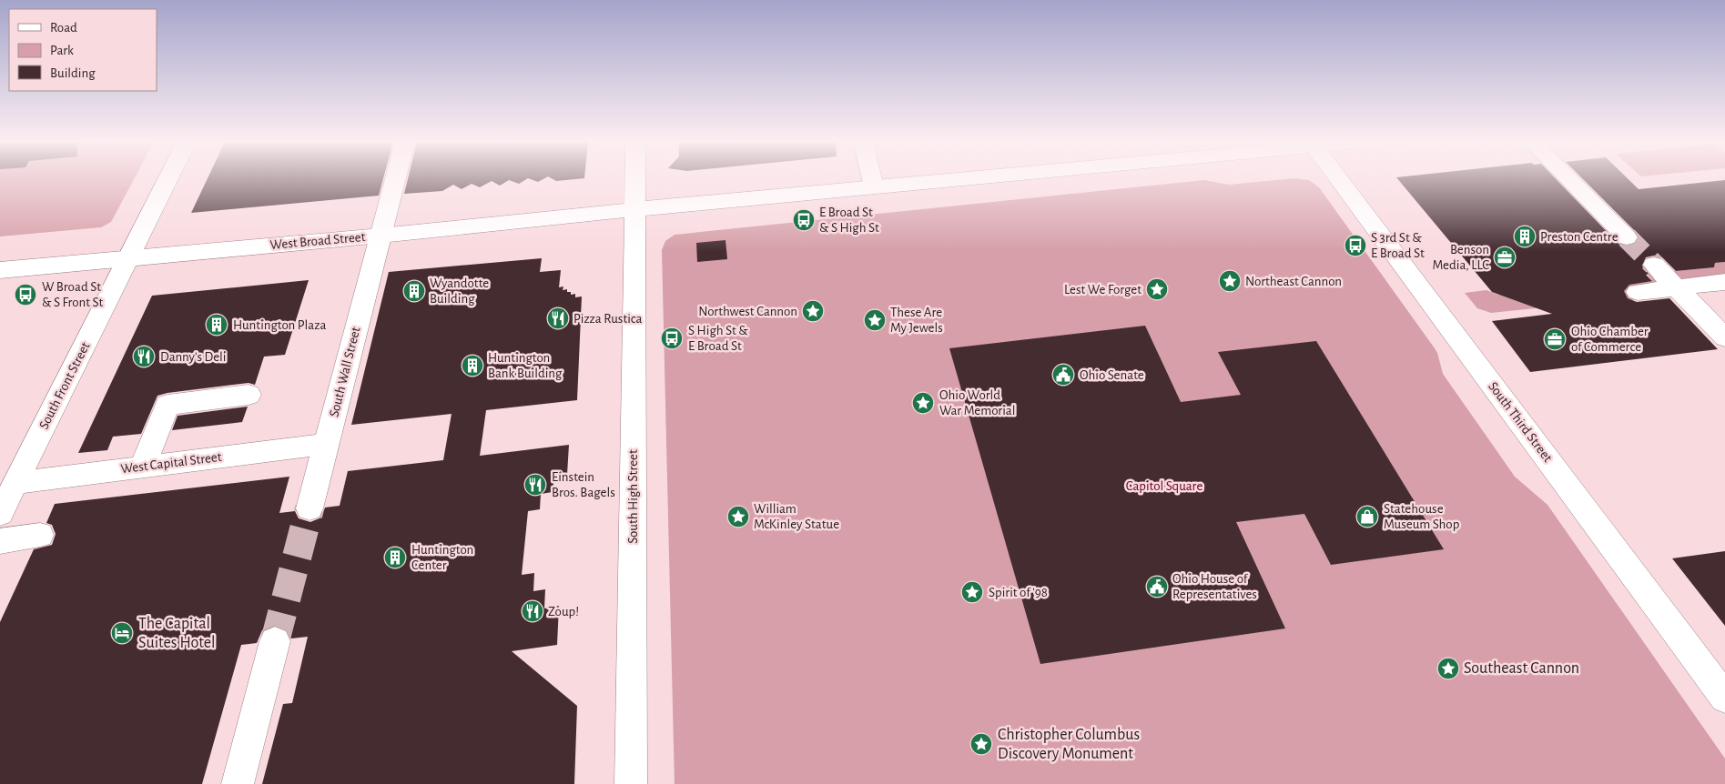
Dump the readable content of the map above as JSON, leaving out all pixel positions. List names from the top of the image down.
{
  "streets": {
    "main road": [
      "West Broad Street",
      "South Wall Street",
      "South Front Street",
      "South Third Street",
      "West Capital Street",
      "South High Street"
    ]
  },
  "crossings": [
    ["West Broad Street", "South Wall Street"],
    ["West Broad Street", "South Front Street"],
    ["West Broad Street", "South High Street"],
    ["South Wall Street", "West Capital Street"],
    ["South Front Street", "West Capital Street"]
  ],
  "parks": ["Capitol Square"],
  "places": {
    "bus stop": [
      "E Broad St & S High St",
      "S 3rd St & E Broad St",
      "W Broad St & S Front St",
      "S High St & E Broad St"
    ],
    "building": [
      "Preston Centre",
      "Wyandotte Building",
      "Huntington Plaza",
      "Huntington Bank Building",
      "Huntington Center"
    ],
    "office": ["Benson Media, LLC", "Ohio Chamber of Commerce"],
    "place": [
      "Northeast Cannon",
      "Lest We Forget",
      "Northwest Cannon",
      "These Are My Jewels",
      "Ohio World War Memorial",
      "William McKinley Statue",
      "Spirit of '98",
      "Southeast Cannon",
      "Christopher Columbus Discovery Monument"
    ],
    "restaurant": [
      "Pizza Rustica",
      "Danny's Deli",
      "Einstein Bros. Bagels",
      "Zoup!"
    ],
    "public building": ["Ohio Senate", "Ohio House of Representatives"],
    "shop": ["Statehouse Museum Shop"],
    "hotel": ["The Capital Suites Hotel"]
  },
  "legend": ["Road", "Park", "Building"]
}
